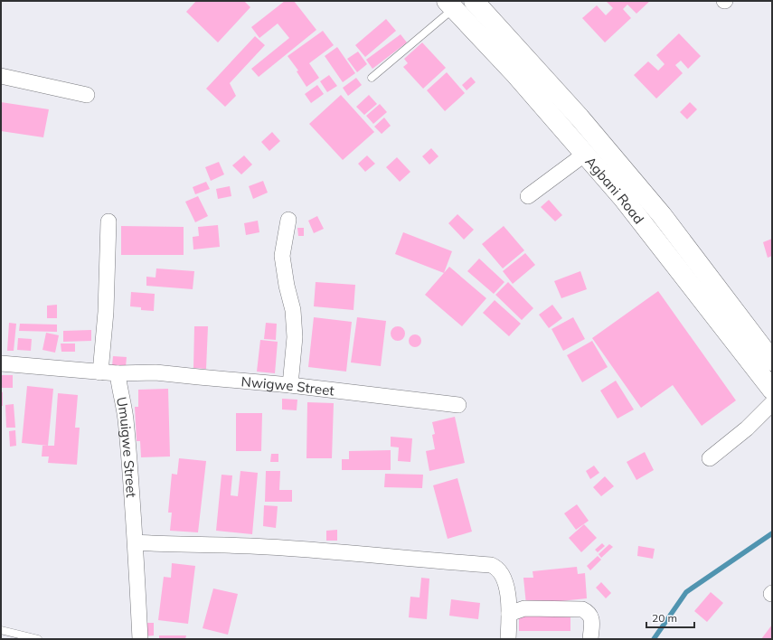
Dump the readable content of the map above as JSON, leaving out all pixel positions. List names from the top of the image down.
{
  "streets": {
    "main road": ["Agbani Road"],
    "street": ["Nwigwe Street", "Umuigwe Street"]
  },
  "crossings": [
    ["Nwigwe Street", "Umuigwe Street"]
  ],
  "scale_bar": "20 m"
}
